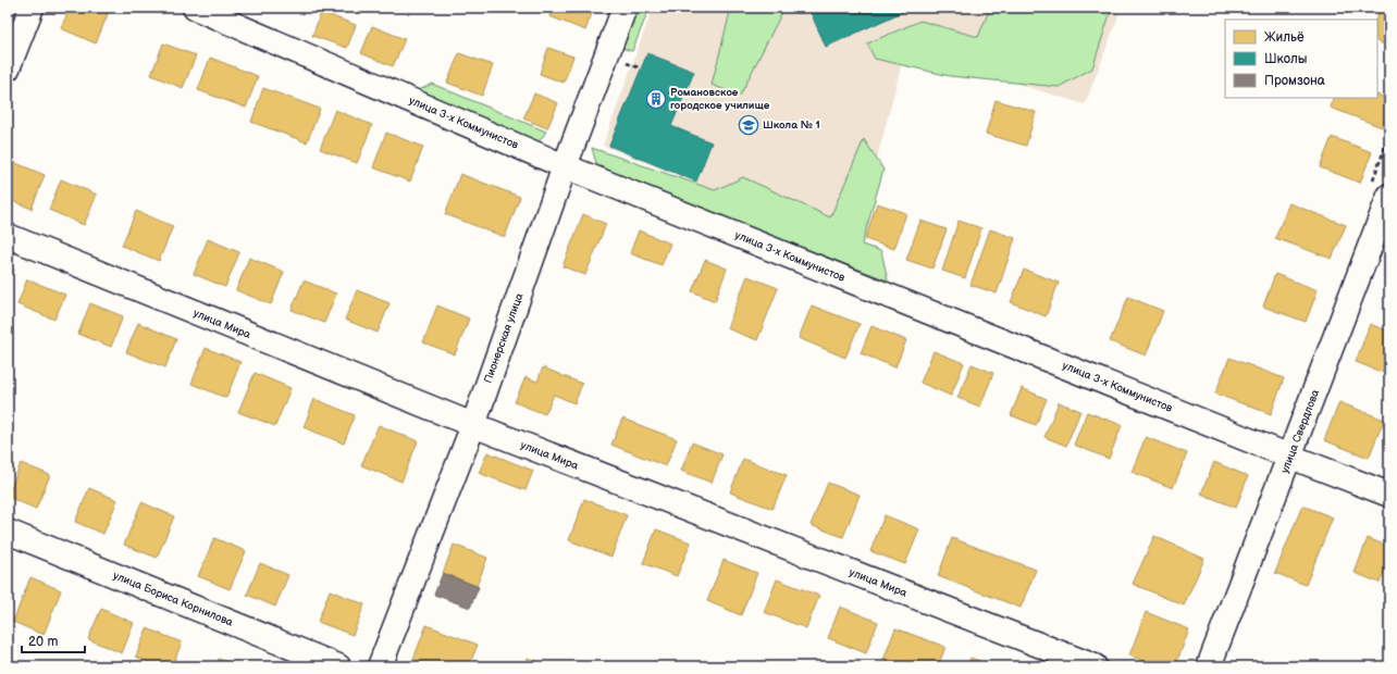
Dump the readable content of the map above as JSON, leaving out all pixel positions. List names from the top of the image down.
{
  "streets": {
    "street": [
      "улица 3-х Коммунистов",
      "улица Мира",
      "Пионерская улица",
      "улица Свердлова",
      "улица Бориса Корнилова"
    ]
  },
  "crossings": [
    ["улица 3-х Коммунистов", "Пионерская улица"],
    ["улица 3-х Коммунистов", "улица Свердлова"],
    ["улица Мира", "Пионерская улица"]
  ],
  "places": {
    "building": ["Романовское городское училище"],
    "school or university": ["Школа № 1"]
  },
  "legend": ["Жильё", "Школы", "Промзона"],
  "scale_bar": "20 m"
}
